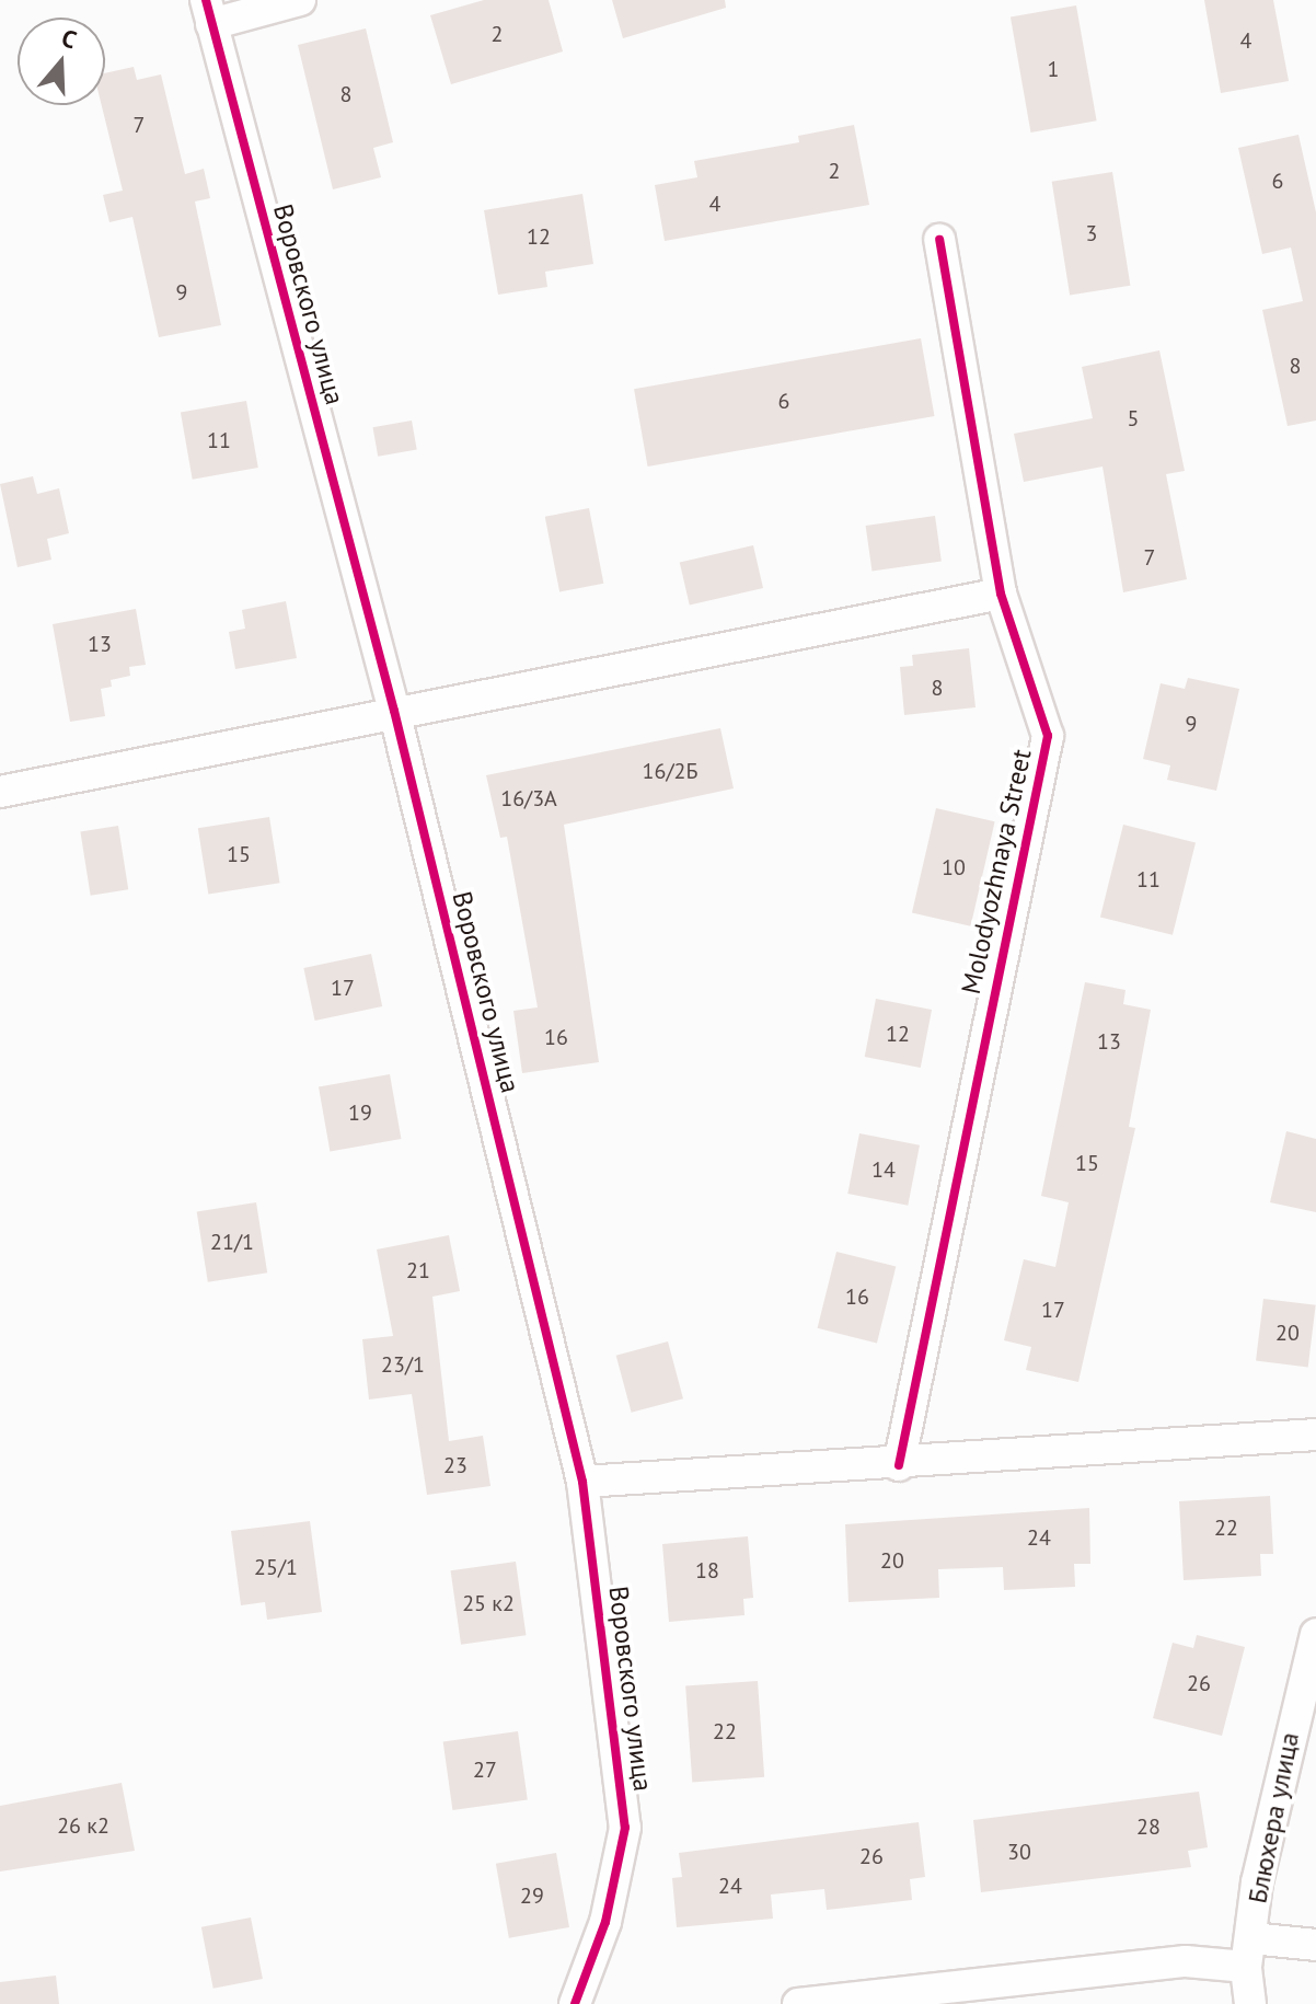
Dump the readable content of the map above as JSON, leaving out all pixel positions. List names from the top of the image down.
{
  "streets": {
    "street": ["Воровского улица", "Molodyozhnaya Street", "Блюхера улица"]
  },
  "house_numbers": [
    "2",
    "4",
    "1",
    "8",
    "7",
    "2",
    "6",
    "4",
    "3",
    "12",
    "9",
    "8",
    "6",
    "5",
    "11",
    "7",
    "13",
    "8",
    "9",
    "16/2Б",
    "16/3А",
    "15",
    "10",
    "11",
    "17",
    "12",
    "16",
    "13",
    "19",
    "15",
    "14",
    "21/1",
    "21",
    "16",
    "17",
    "20",
    "23/1",
    "23",
    "22",
    "24",
    "20",
    "25/1",
    "18",
    "25 к2",
    "26",
    "22",
    "27",
    "26 к2",
    "28",
    "30",
    "26",
    "24",
    "29"
  ],
  "north": "top"
}
